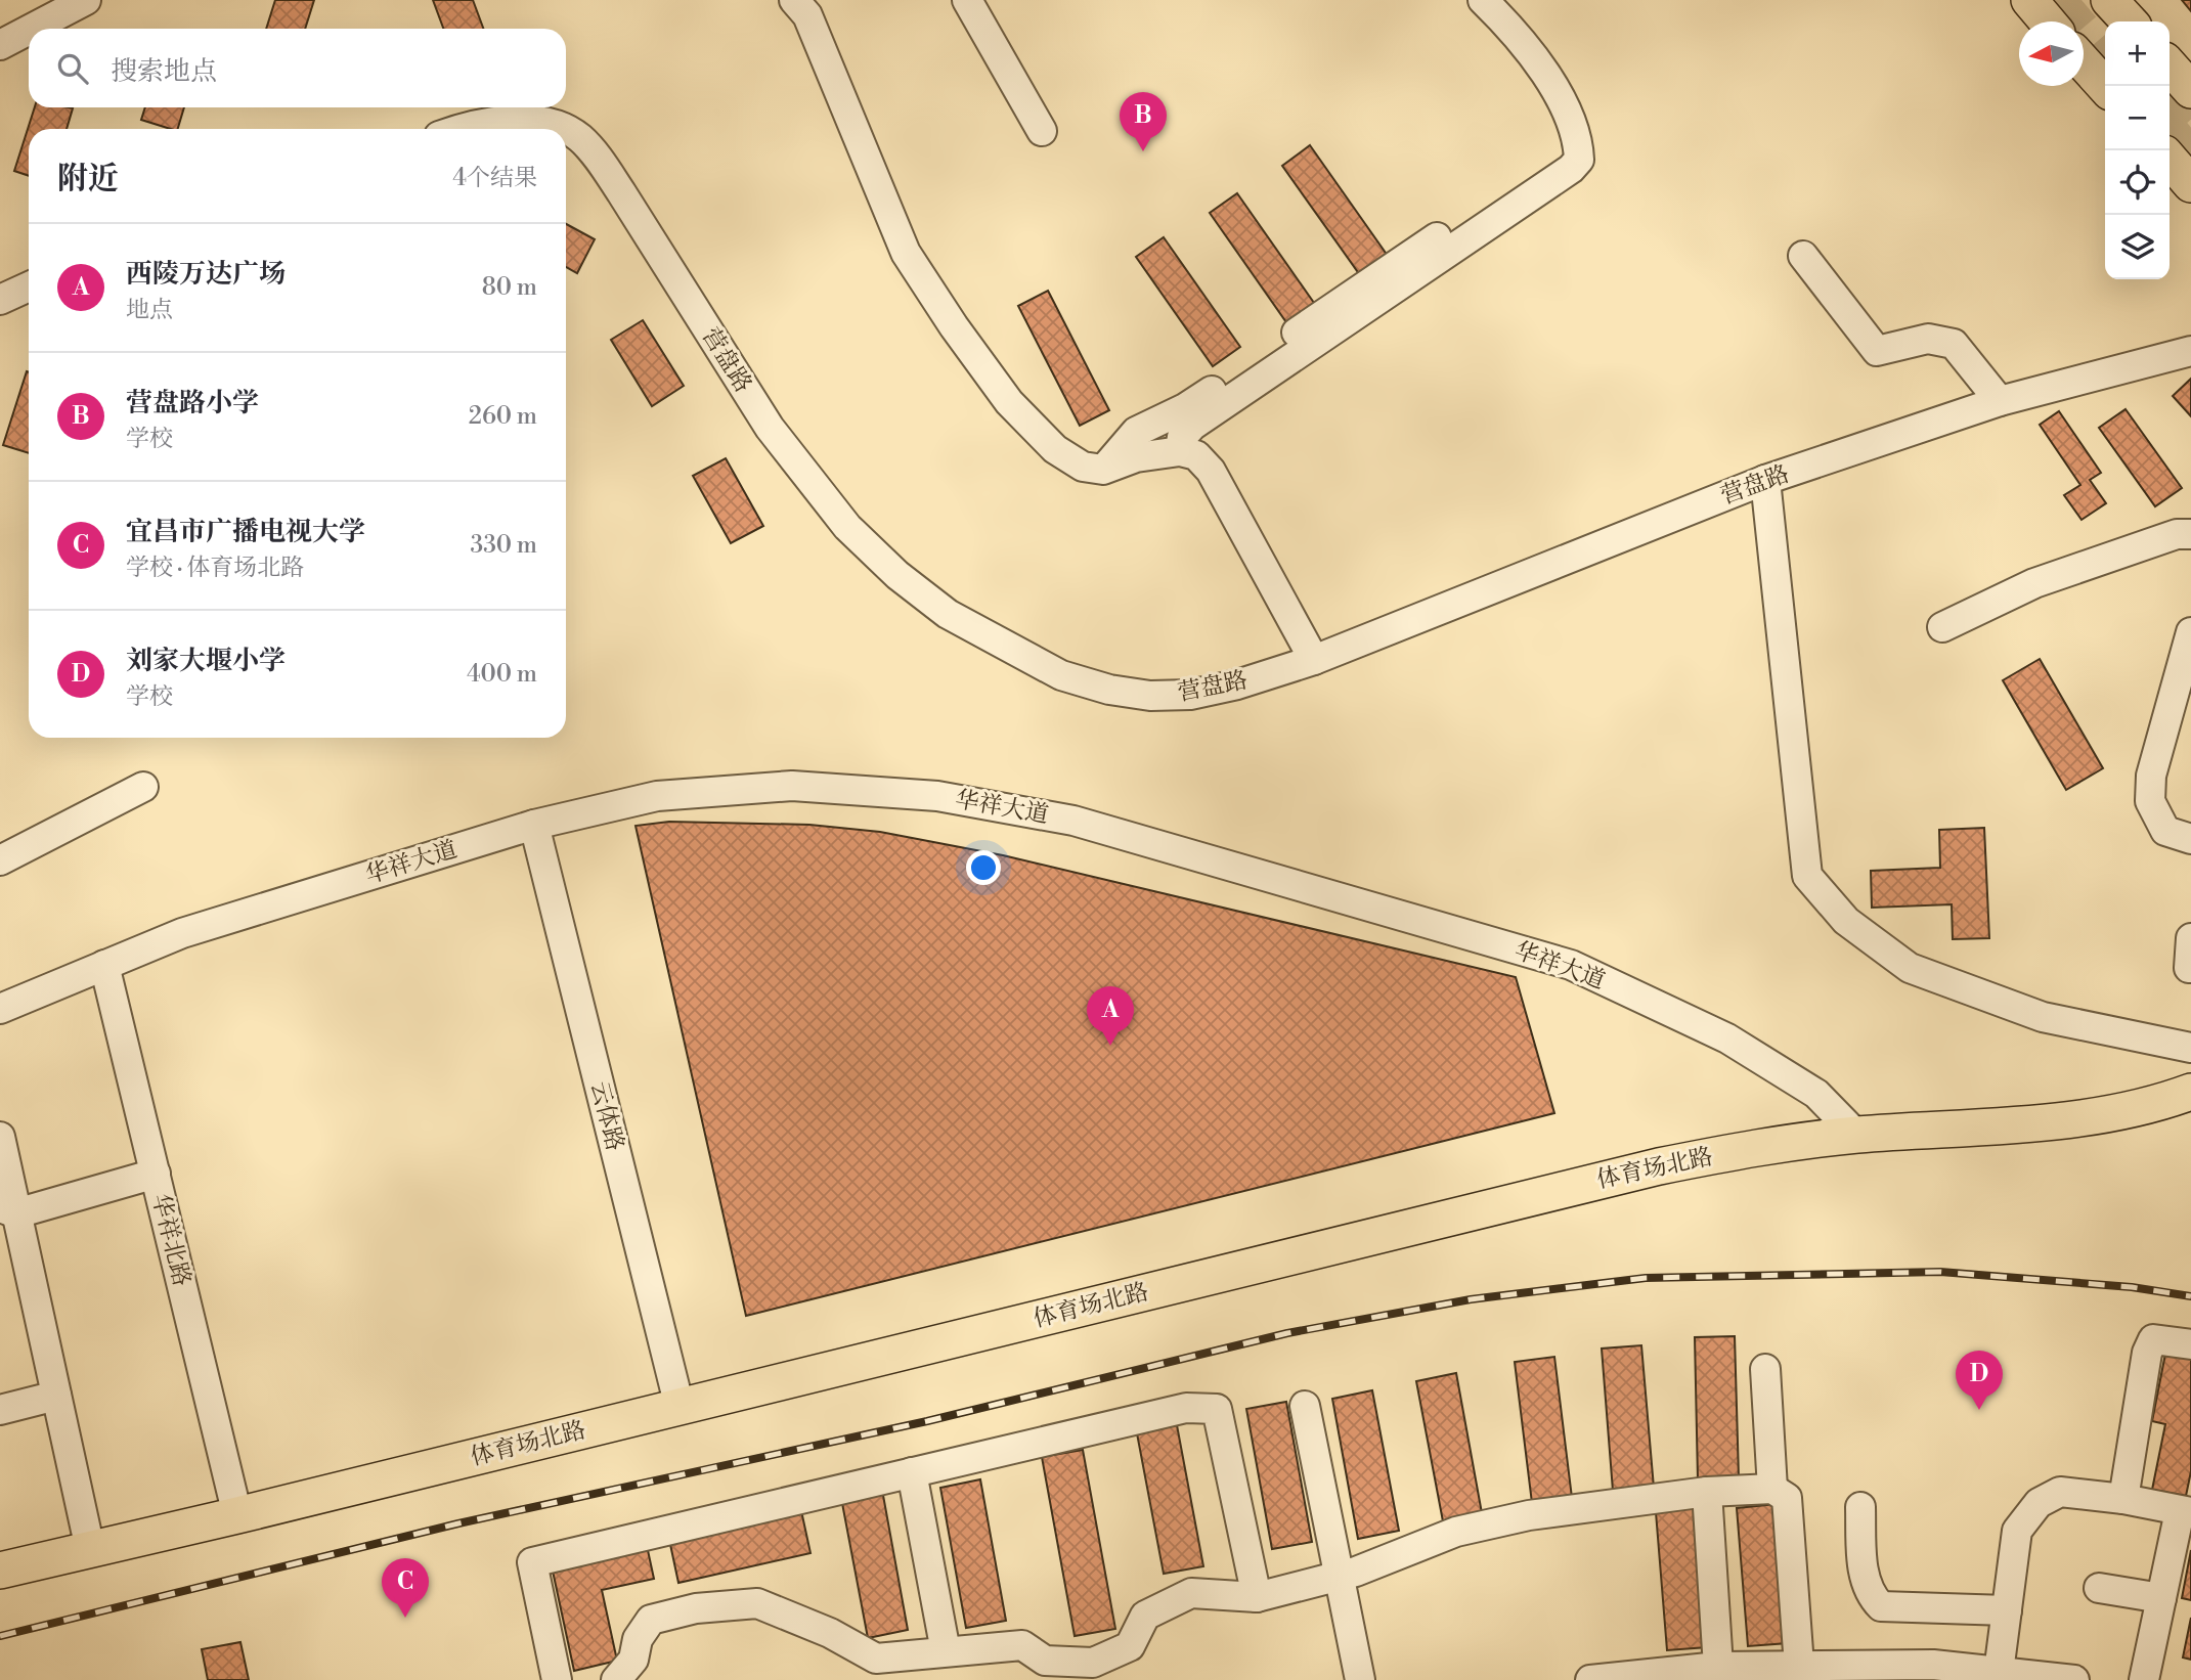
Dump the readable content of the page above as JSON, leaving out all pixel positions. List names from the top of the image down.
{
  "streets": {
    "main road": ["体育场北路"],
    "street": [
      "营盘路",
      "华祥大道",
      "云体路",
      "华祥北路"
    ]
  },
  "crossings": [
    ["华祥大道", "云体路"],
    ["华祥大道", "体育场北路"],
    ["华祥大道", "华祥北路"],
    ["云体路", "体育场北路"],
    ["体育场北路", "华祥北路"]
  ],
  "north": "left",
  "page": {
    "map_buttons": ["+", "−"],
    "search": "搜索地点",
    "pins": [
      "B",
      "A",
      "D",
      "C"
    ],
    "heading": ["附近", "4个结果"],
    "list": [
      {
        "mark": "A",
        "name": "西陵万达广场",
        "note": "地点",
        "value": "80 m"
      },
      {
        "mark": "B",
        "name": "营盘路小学",
        "note": "学校",
        "value": "260 m"
      },
      {
        "mark": "C",
        "name": "宜昌市广播电视大学",
        "note": "学校 · 体育场北路",
        "value": "330 m"
      },
      {
        "mark": "D",
        "name": "刘家大堰小学",
        "note": "学校",
        "value": "400 m"
      }
    ]
  }
}
